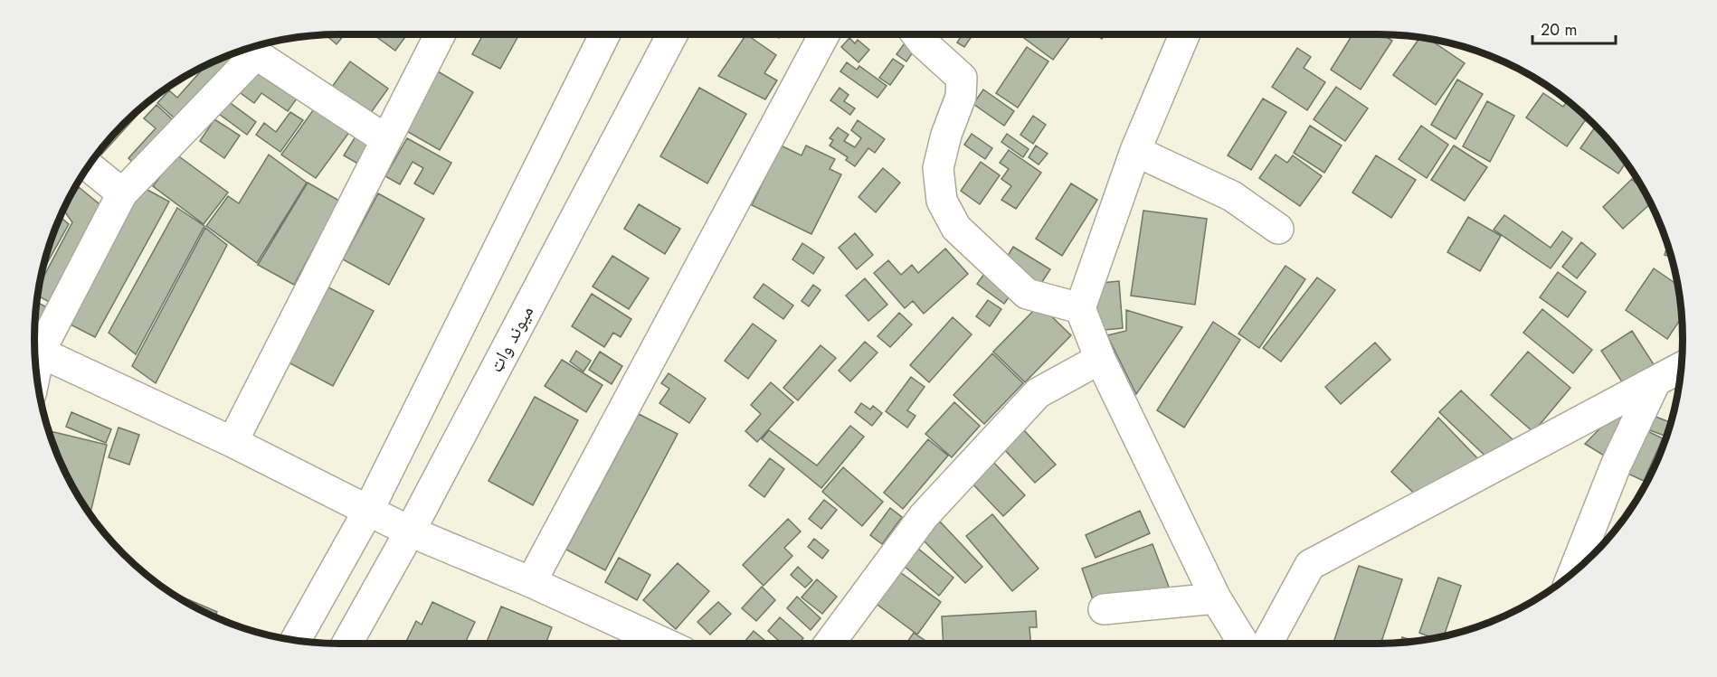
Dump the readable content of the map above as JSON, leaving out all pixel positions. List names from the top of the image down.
{
  "streets": {
    "street": ["میوند واټ"]
  },
  "scale_bar": "20 m"
}
